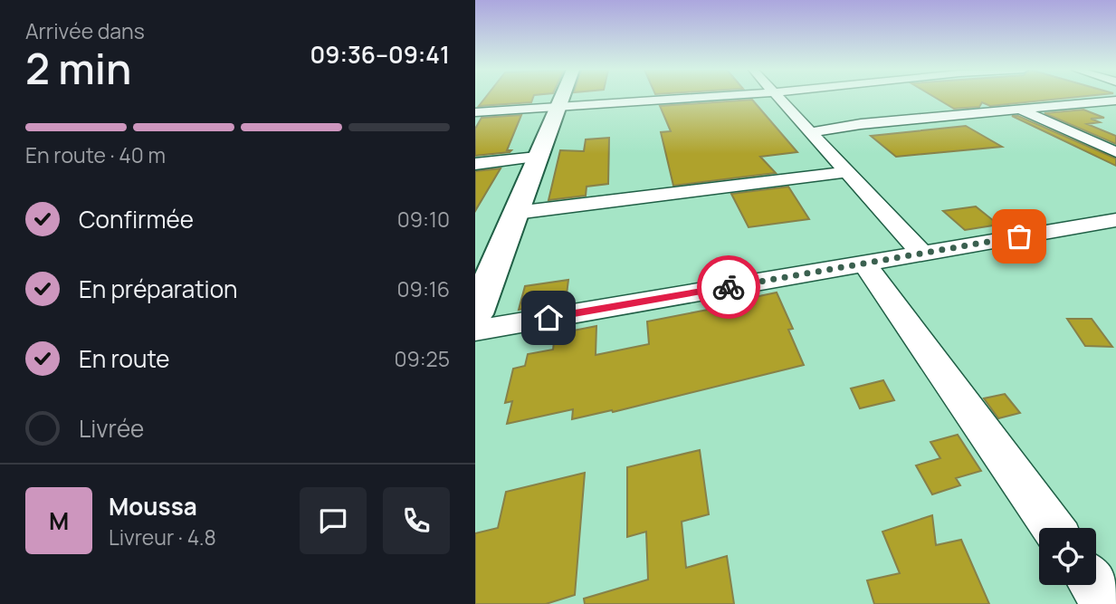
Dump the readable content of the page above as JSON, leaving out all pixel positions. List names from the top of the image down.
{
  "page": {
    "heading": ["2 min", "Arrivée dans", "09:36–09:41"],
    "panel": ["Moussa", "Livreur · 4.8"],
    "bar": "En route · 40 m",
    "list": [
      ["Confirmée", "09:10"],
      ["En préparation", "09:16"],
      ["En route", "09:25"],
      "Livrée"
    ],
    "round": "M"
  }
}
